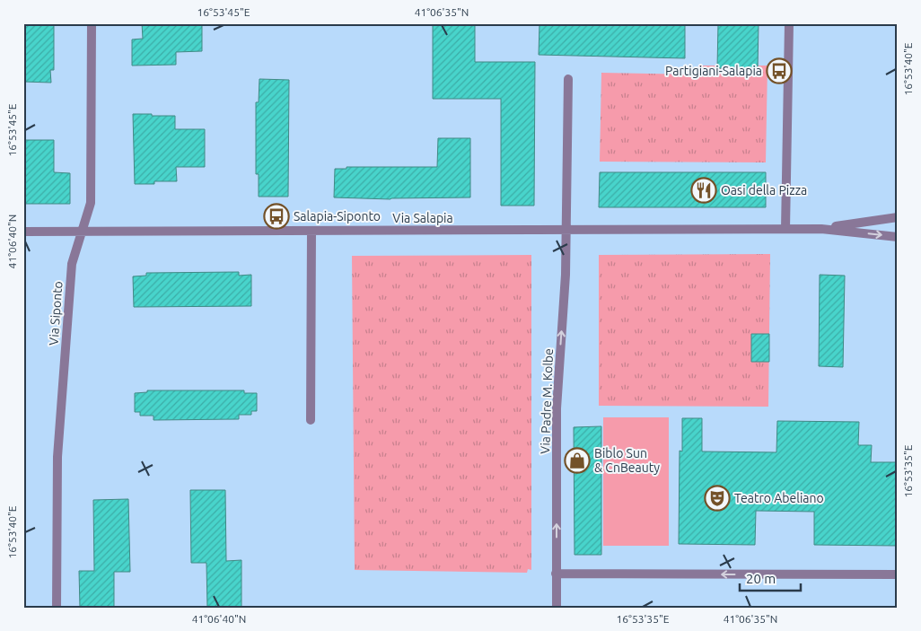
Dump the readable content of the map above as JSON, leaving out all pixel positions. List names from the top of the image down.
{
  "streets": {
    "street": ["Via Salapia", "Via Siponto", "Via Padre M. Kolbe"]
  },
  "crossings": [
    ["Via Salapia", "Via Siponto"],
    ["Via Salapia", "Via Padre M. Kolbe"]
  ],
  "one_way": ["Via Padre M. Kolbe"],
  "places": {
    "bus stop": ["Partigiani-Salapia", "Salapia-Siponto"],
    "restaurant": ["Oasi della Pizza"],
    "shop": ["Biblo Sun & CnBeauty"],
    "theatre": ["Teatro Abeliano"]
  },
  "scale_bar": "20 m",
  "coordinates": [
    "16°53'45\"E",
    "41°06'35\"N",
    "16°53'40\"E",
    "41°06'40\"N",
    "16°53'35\"E"
  ]
}
